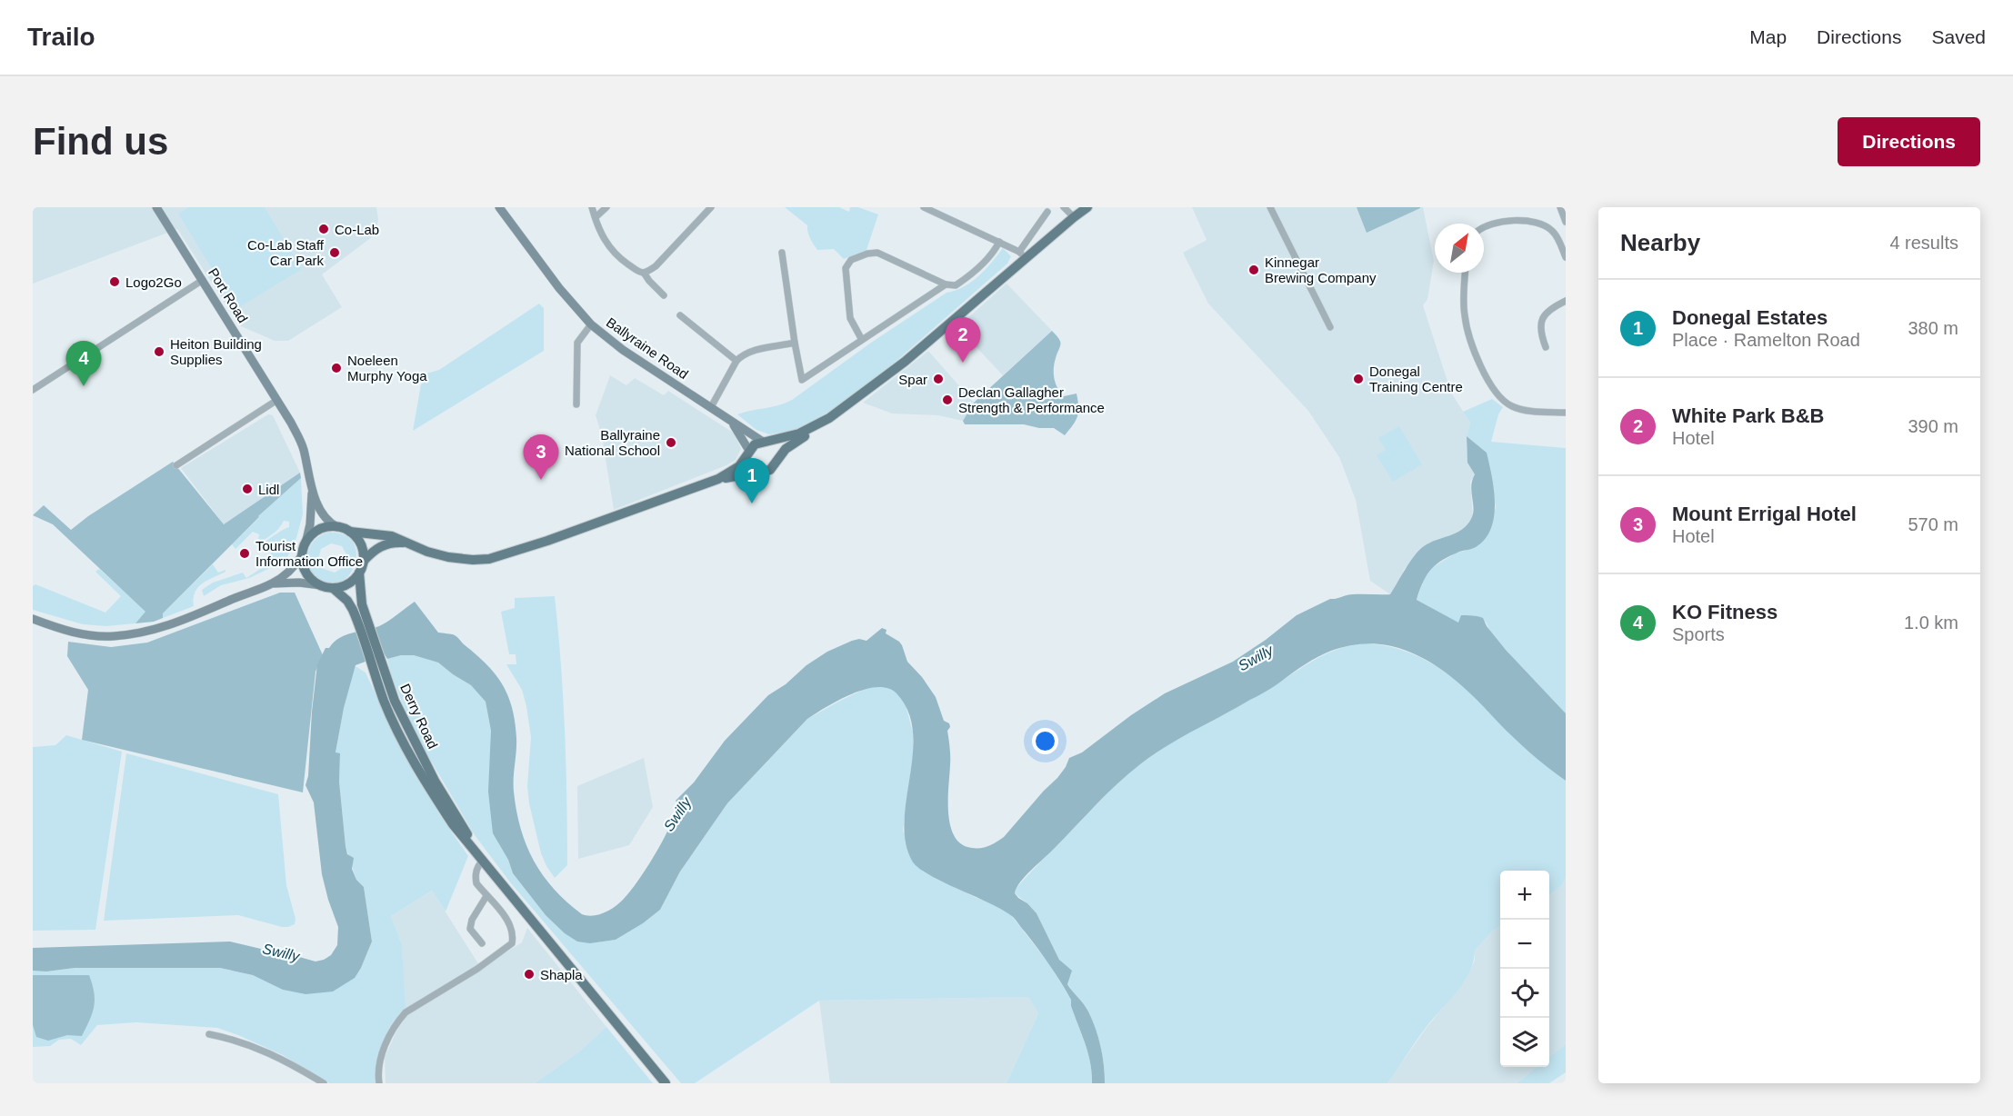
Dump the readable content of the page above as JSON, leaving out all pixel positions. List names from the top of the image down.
{
  "streets": {
    "main road": ["Port Road", "Ballyraine Road", "Derry Road"]
  },
  "water": ["Swilly"],
  "places": [
    "Co-Lab",
    "Co-Lab Staff Car Park",
    "Kinnegar Brewing Company",
    "Logo2Go",
    "Heiton Building Supplies",
    "Noeleen Murphy Yoga",
    "Spar",
    "Donegal Training Centre",
    "Declan Gallagher Strength & Performance",
    "Ballyraine National School",
    "Lidl",
    "Tourist Information Office",
    "Shapla"
  ],
  "north": "top right",
  "page": {
    "header": "Trailo",
    "nav": ["Map", "Directions", "Saved"],
    "buttons": "Directions",
    "title": "Find us",
    "heading": ["Nearby", "4 results"],
    "list": [
      {
        "mark": "1",
        "name": "Donegal Estates",
        "note": "Place · Ramelton Road",
        "value": "380 m"
      },
      {
        "mark": "2",
        "name": "White Park B&B",
        "note": "Hotel",
        "value": "390 m"
      },
      {
        "mark": "3",
        "name": "Mount Errigal Hotel",
        "note": "Hotel",
        "value": "570 m"
      },
      {
        "mark": "4",
        "name": "KO Fitness",
        "note": "Sports",
        "value": "1.0 km"
      }
    ],
    "pins": [
      "2",
      "4",
      "3",
      "1"
    ],
    "map_buttons": ["+", "−"]
  }
}
